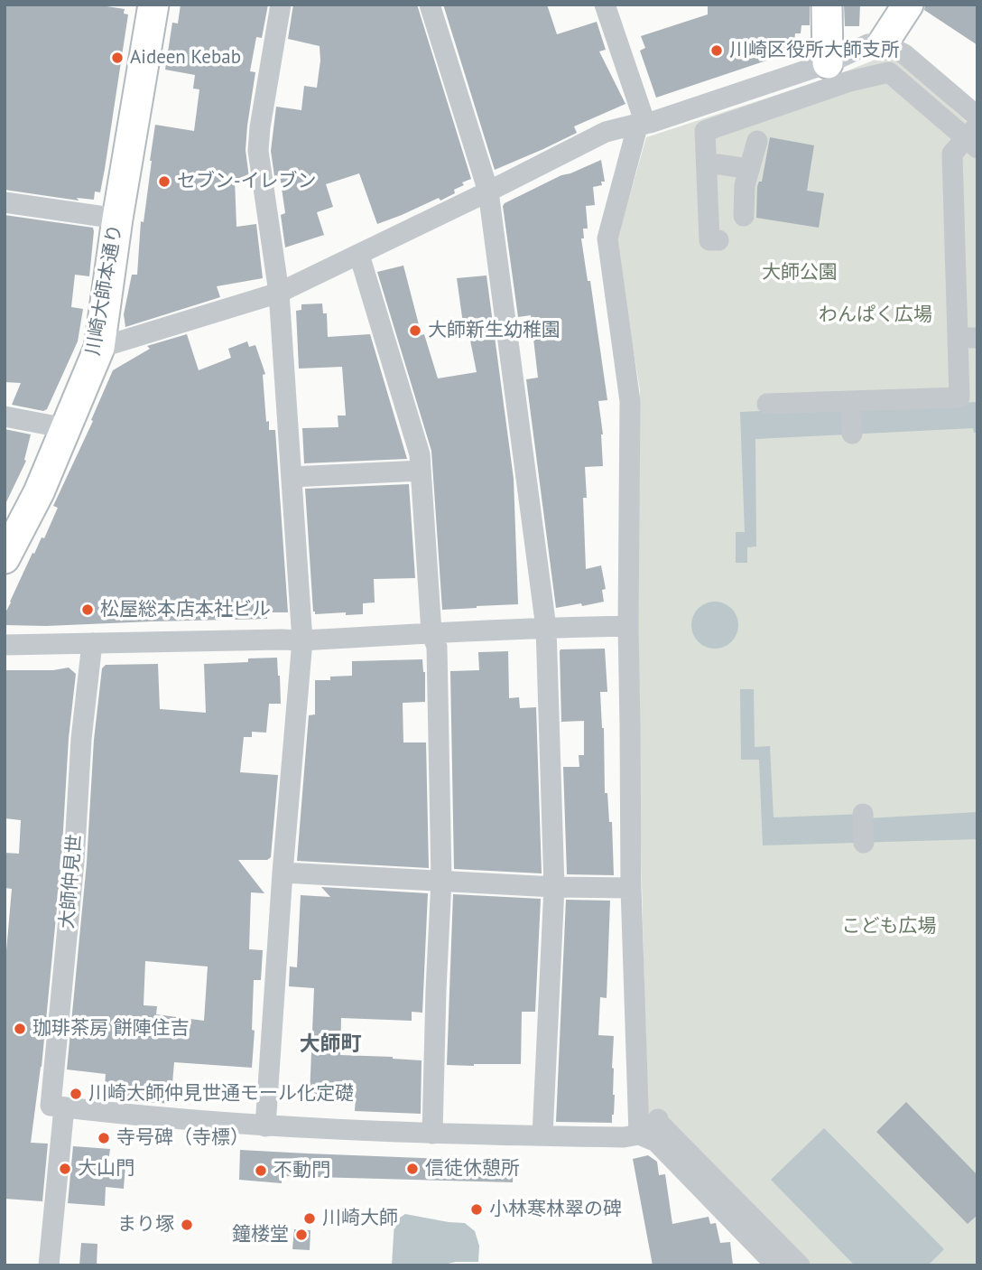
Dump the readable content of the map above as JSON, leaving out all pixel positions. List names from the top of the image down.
{
  "streets": {
    "street": ["川崎大師本通り", "大師仲見世"]
  },
  "districts": ["大師町"],
  "parks": ["大師公園", "わんぱく広場", "こども広場"],
  "places": [
    "川崎区役所大師支所",
    "Aideen Kebab",
    "セブン-イレブン",
    "大師新生幼稚園",
    "松屋総本店本社ビル",
    "珈琲茶房 餅陣住吉",
    "川崎大師仲見世通モール化定礎",
    "寺号碑（寺標）",
    "大山門",
    "信徒休憩所",
    "不動門",
    "小林寒林翠の碑",
    "川崎大師",
    "まり塚",
    "鐘楼堂"
  ]
}
